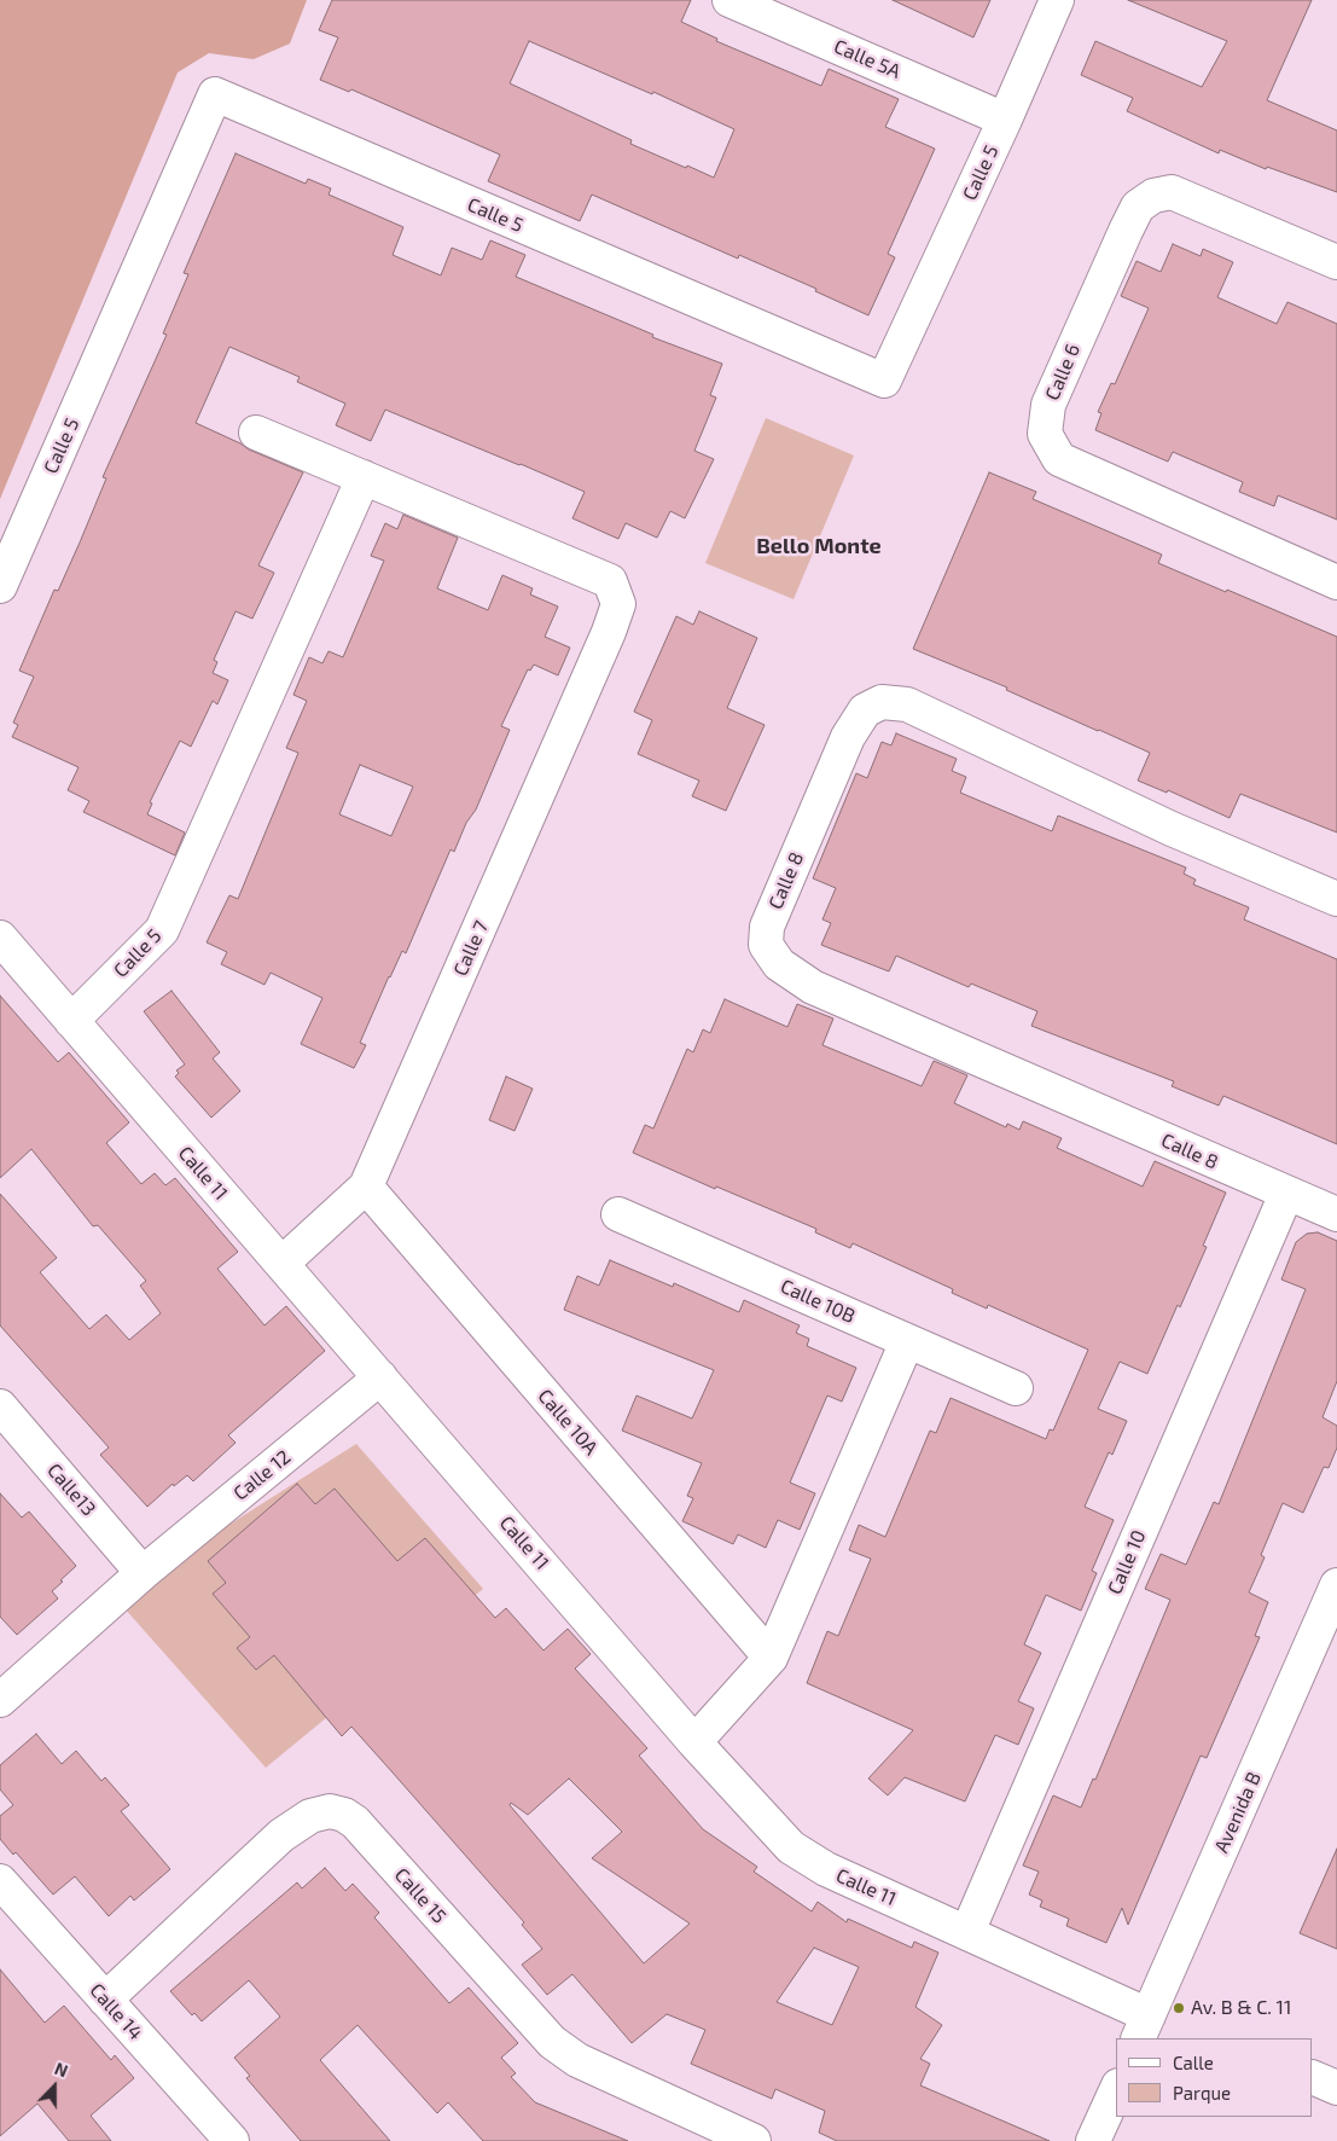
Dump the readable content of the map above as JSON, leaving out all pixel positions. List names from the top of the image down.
{
  "streets": {
    "street": [
      "Calle 5A",
      "Calle 5",
      "Calle 6",
      "Calle 8",
      "Calle 7",
      "Calle 11",
      "Calle 10B",
      "Calle 10A",
      "Calle 12",
      "Calle13",
      "Calle 10",
      "Avenida B",
      "Calle 15",
      "Calle 14"
    ]
  },
  "crossings": [
    ["Calle 5A", "Calle 5"],
    ["Calle 5", "Calle 7"],
    ["Calle 5", "Calle 11"],
    ["Calle 8", "Calle 10"],
    ["Calle 7", "Calle 11"],
    ["Calle 7", "Calle 10A"],
    ["Calle 11", "Calle 12"],
    ["Calle 11", "Calle 10"],
    ["Calle 11", "Avenida B"],
    ["Calle 12", "Calle13"],
    ["Calle 15", "Calle 14"]
  ],
  "districts": ["Bello Monte"],
  "places": ["Av. B & C. 11"],
  "legend": ["Calle", "Parque"],
  "north": "top"
}
